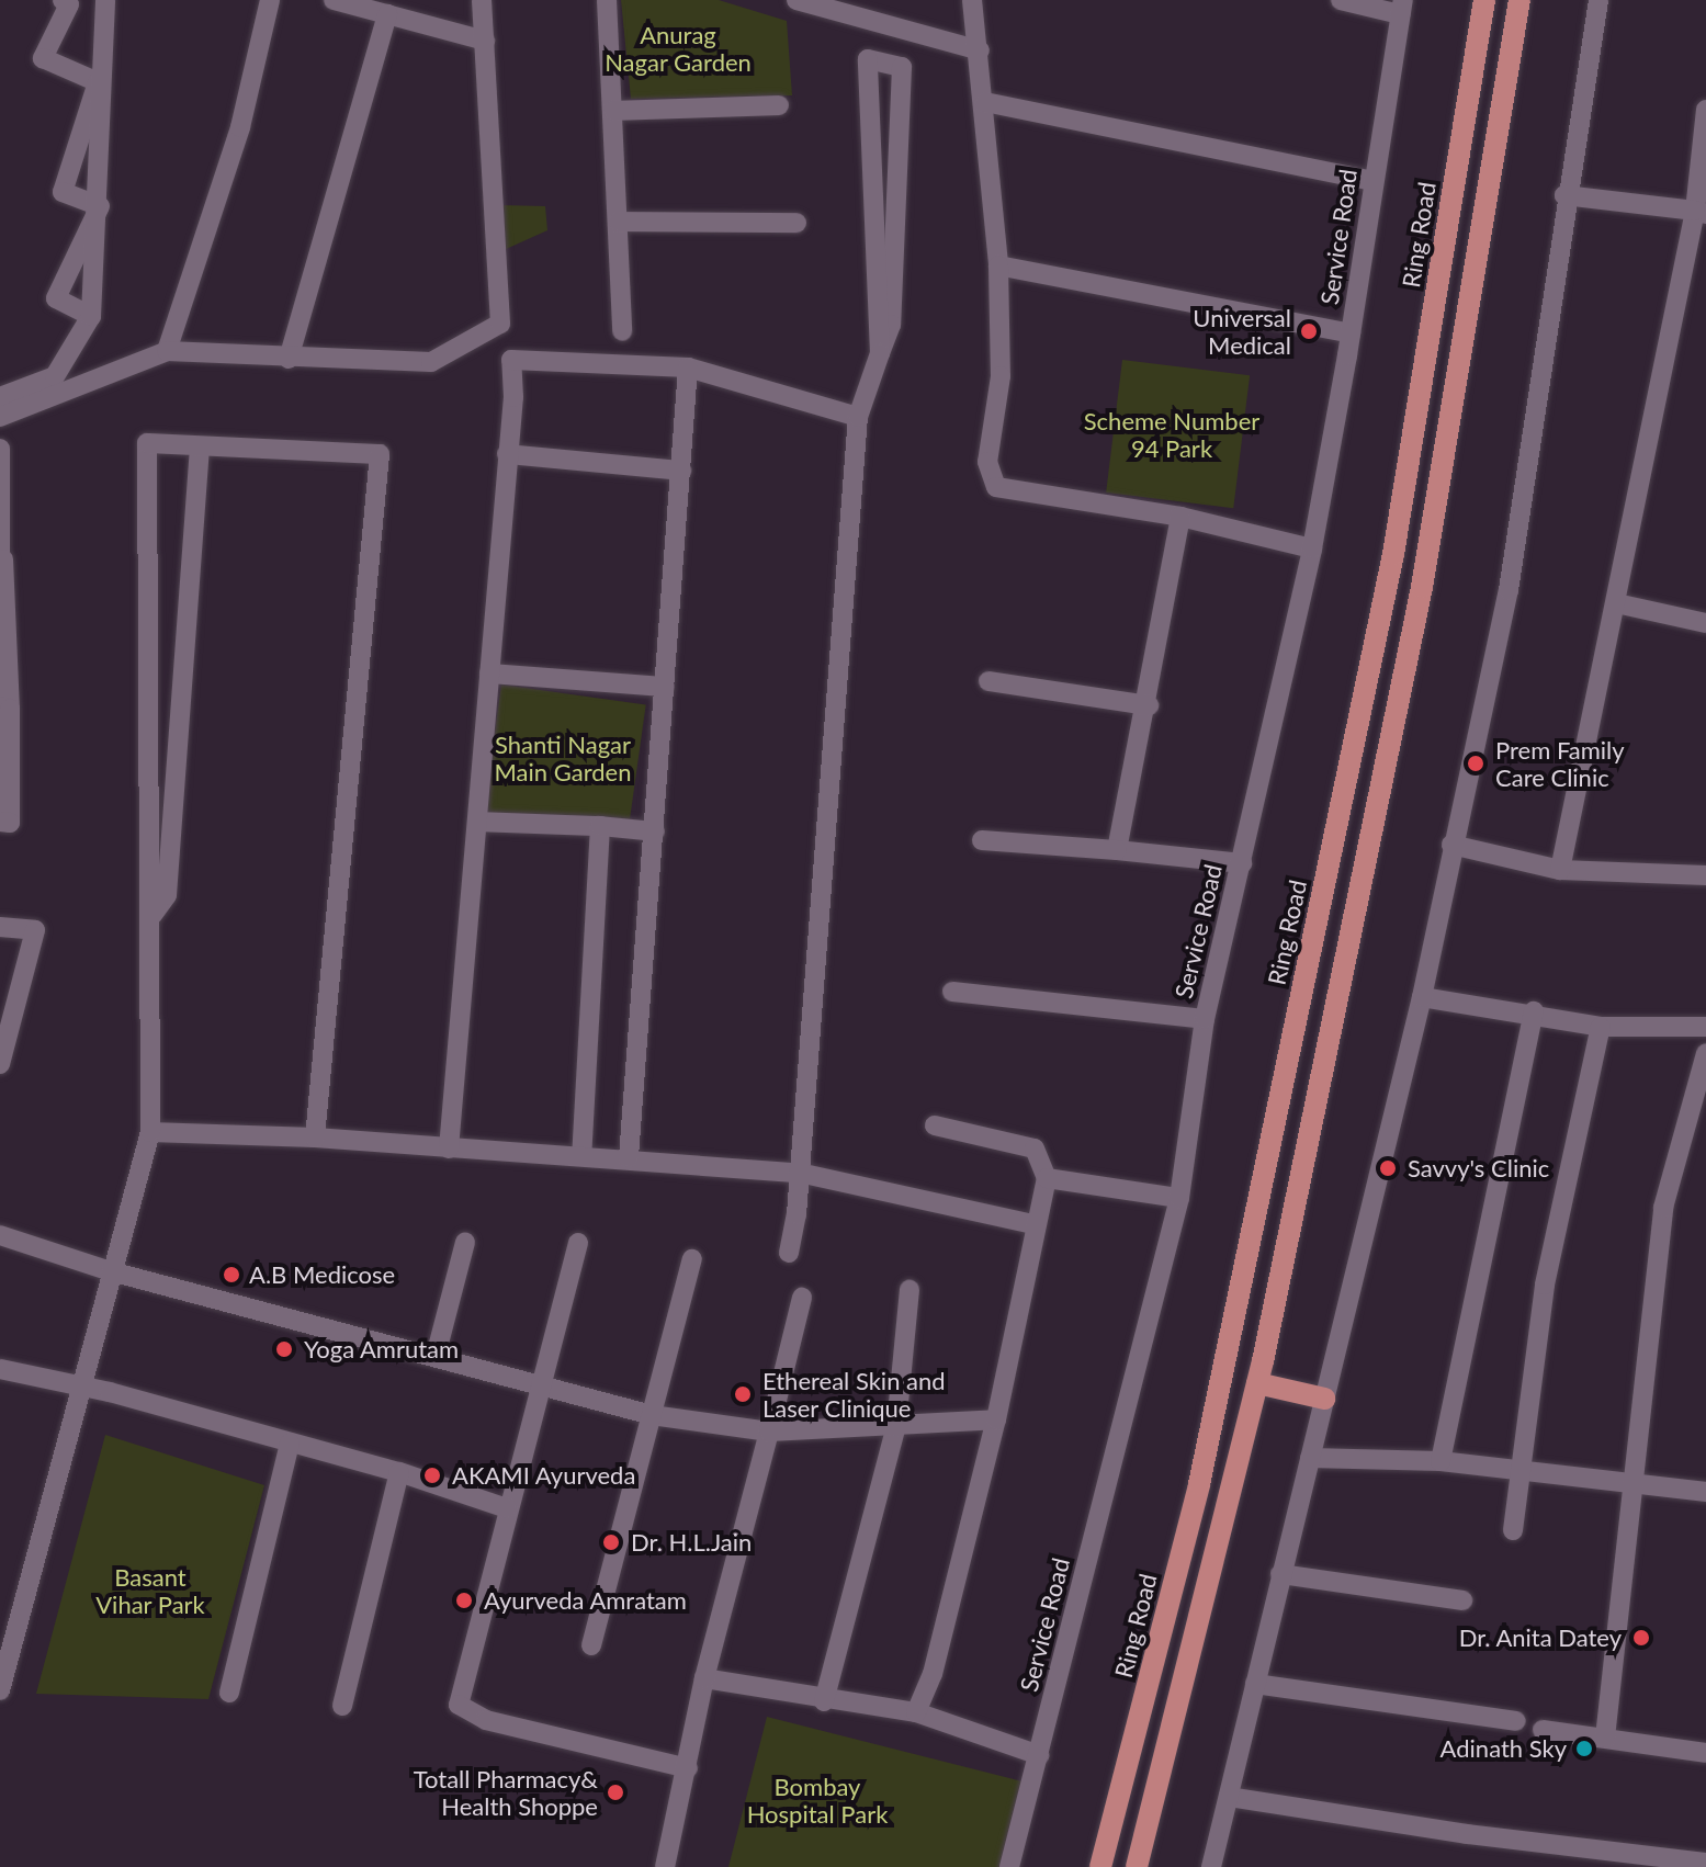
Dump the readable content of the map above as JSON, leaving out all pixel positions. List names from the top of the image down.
{
  "streets": {
    "main road": ["Ring Road"],
    "street": ["Service Road"]
  },
  "parks": [
    "Anurag Nagar Garden",
    "Scheme Number 94 Park",
    "Shanti Nagar Main Garden",
    "Basant Vihar Park",
    "Bombay Hospital Park"
  ],
  "places": [
    "Universal Medical",
    "Prem Family Care Clinic",
    "Savvy's Clinic",
    "A.B Medicose",
    "Yoga Amrutam",
    "Ethereal Skin and Laser Clinique",
    "AKAMI Ayurveda",
    "Dr. H.L.Jain",
    "Ayurveda Amratam",
    "Dr. Anita Datey",
    "Adinath Sky",
    "Totall Pharmacy& Health Shoppe"
  ]
}
